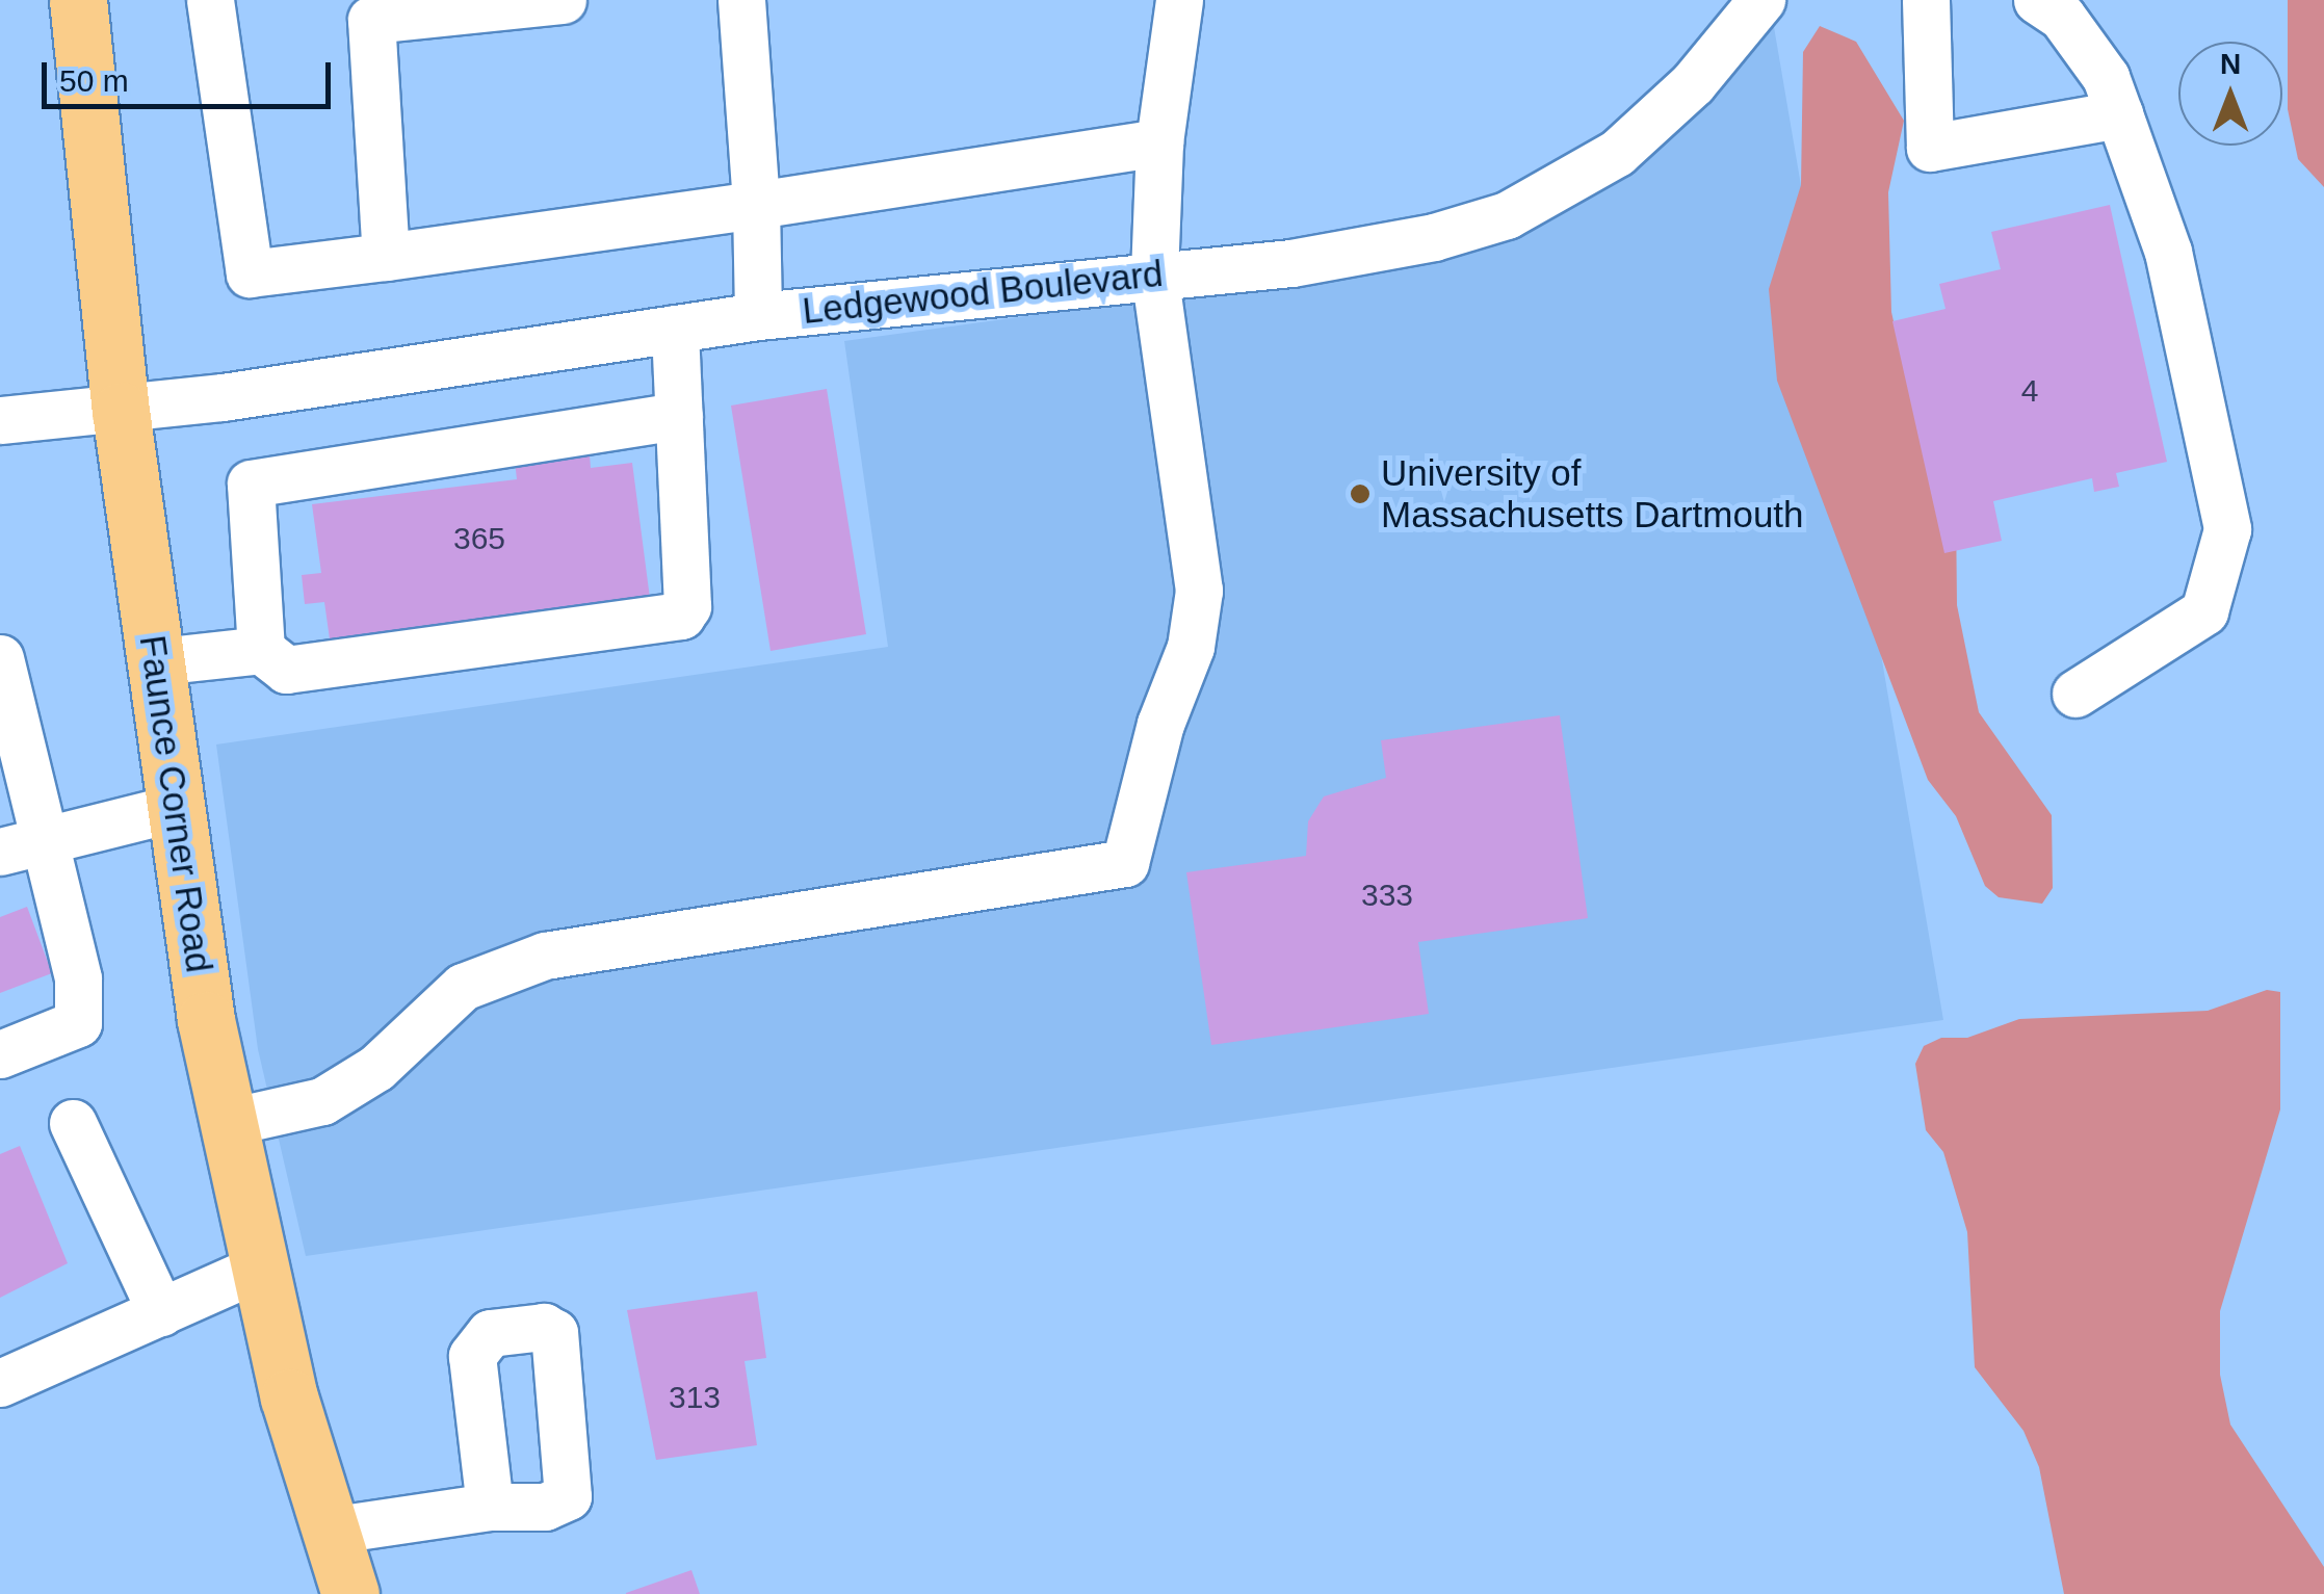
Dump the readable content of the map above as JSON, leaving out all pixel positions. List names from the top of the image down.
{
  "streets": {
    "main road": ["Faunce Corner Road"],
    "street": ["Ledgewood Boulevard"]
  },
  "crossings": [
    ["Ledgewood Boulevard", "Faunce Corner Road"]
  ],
  "places": ["University of Massachusetts Dartmouth"],
  "house_numbers": [
    "4",
    "365",
    "333",
    "313"
  ],
  "scale_bar": "50 m",
  "north": "top"
}
